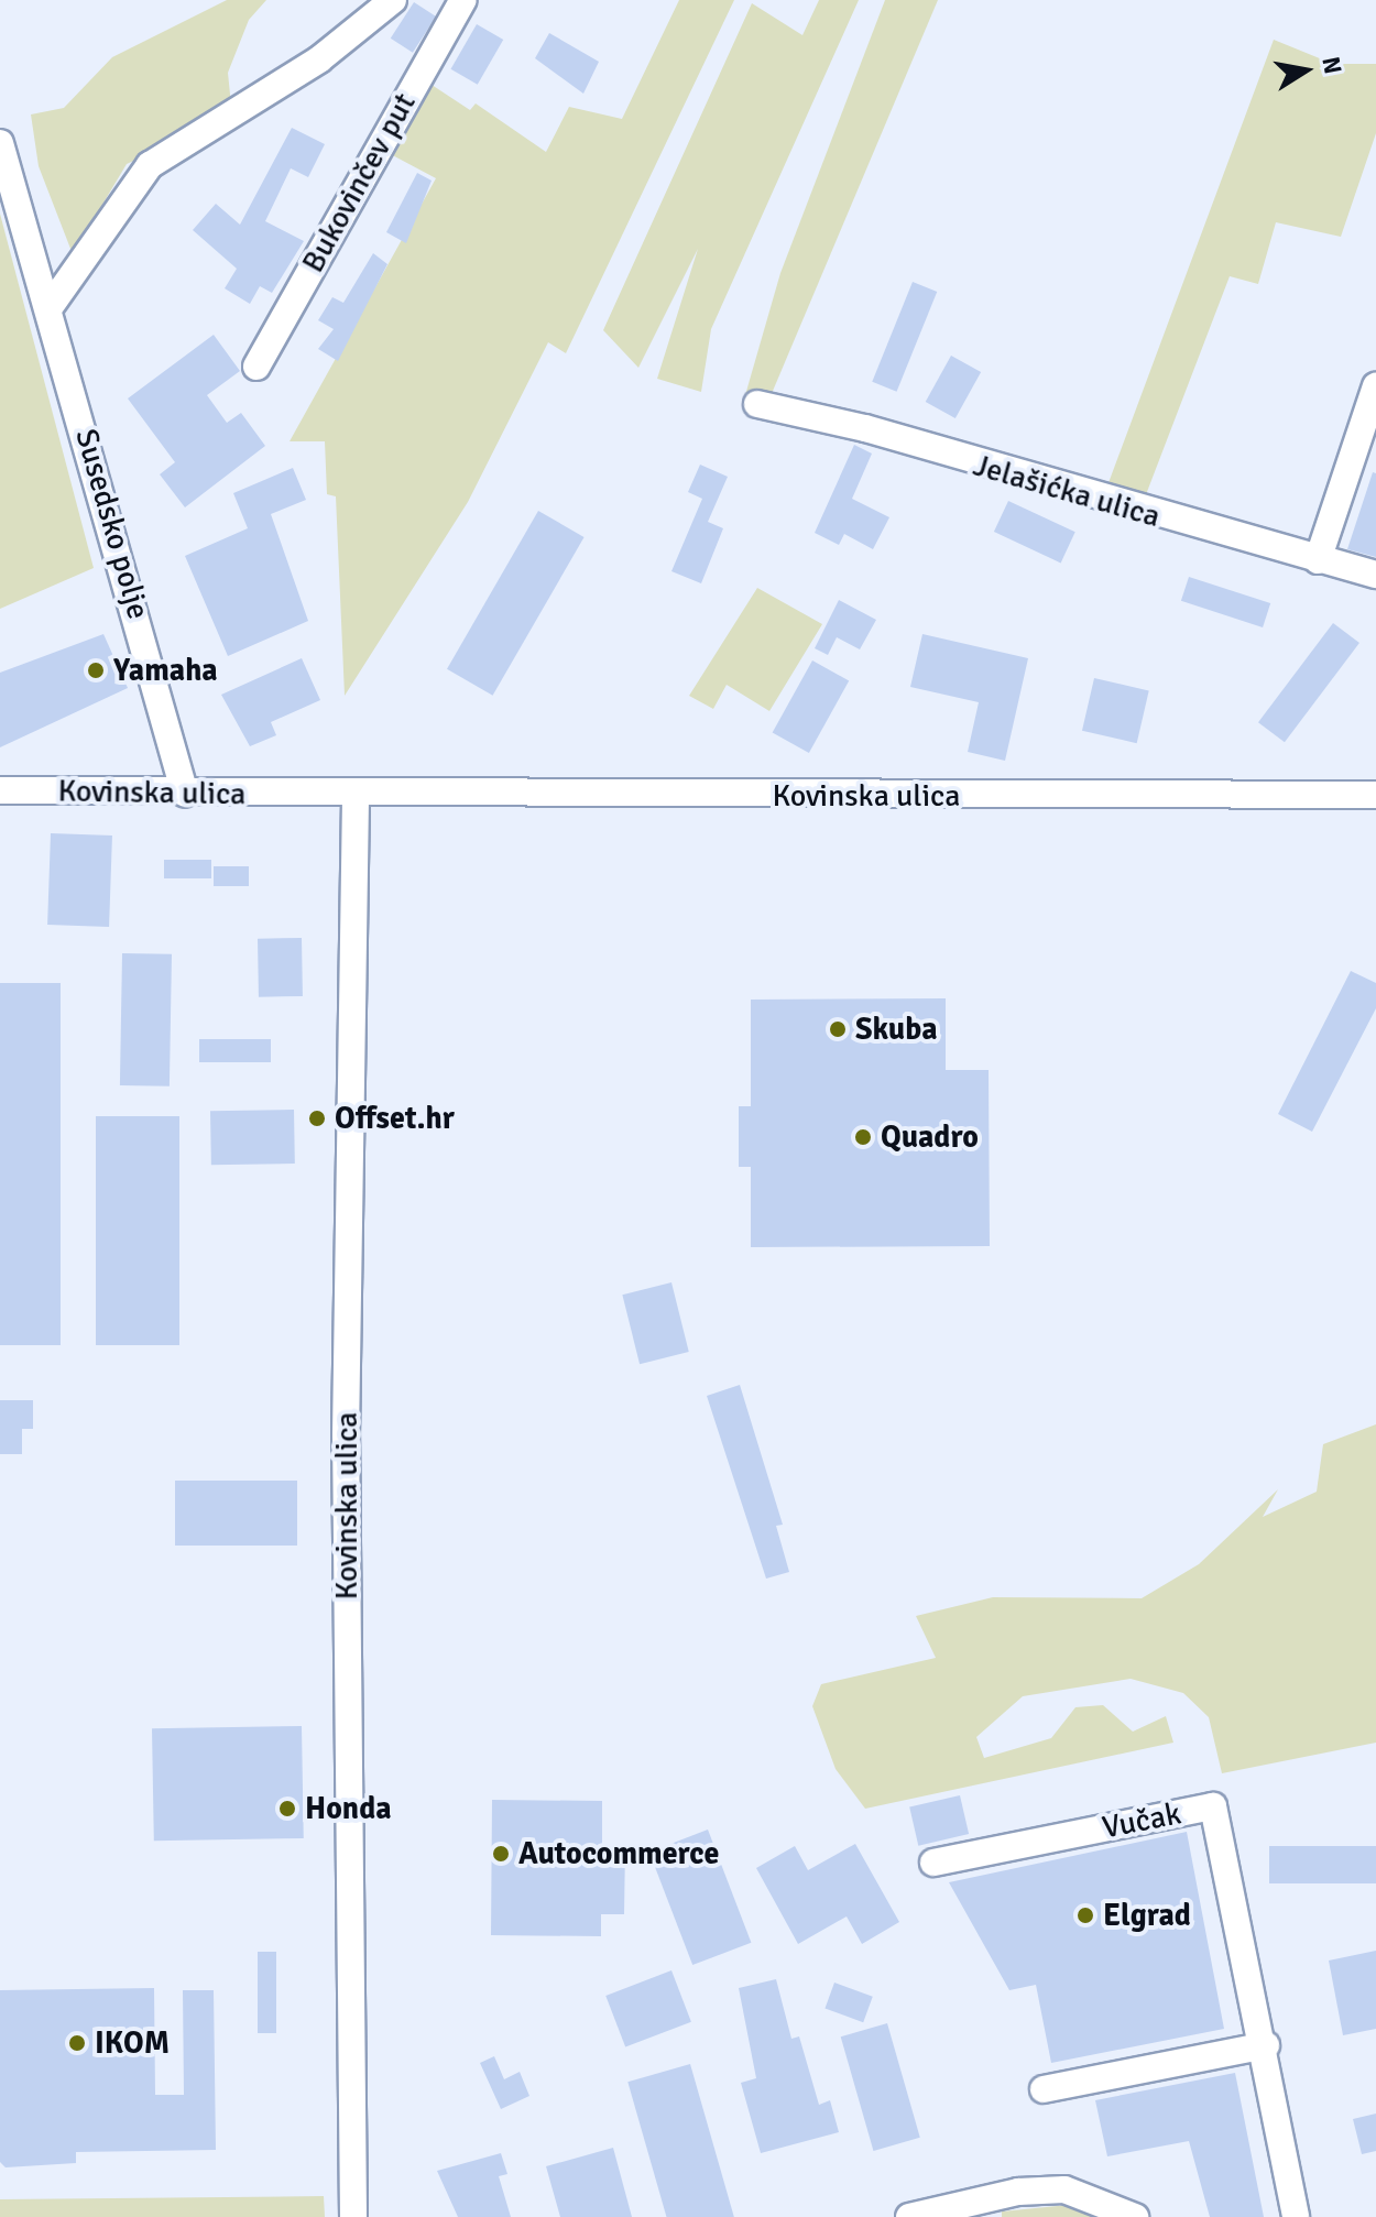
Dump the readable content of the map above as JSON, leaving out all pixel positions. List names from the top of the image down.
{
  "streets": {
    "street": [
      "Bukovinčev put",
      "Jelašićka ulica",
      "Susedsko polje",
      "Kovinska ulica",
      "Vučak"
    ]
  },
  "crossings": [
    ["Susedsko polje", "Kovinska ulica"]
  ],
  "places": [
    "Yamaha",
    "Skuba",
    "Offset.hr",
    "Quadro",
    "Honda",
    "Autocommerce",
    "Elgrad",
    "IKOM"
  ],
  "north": "right"
}
